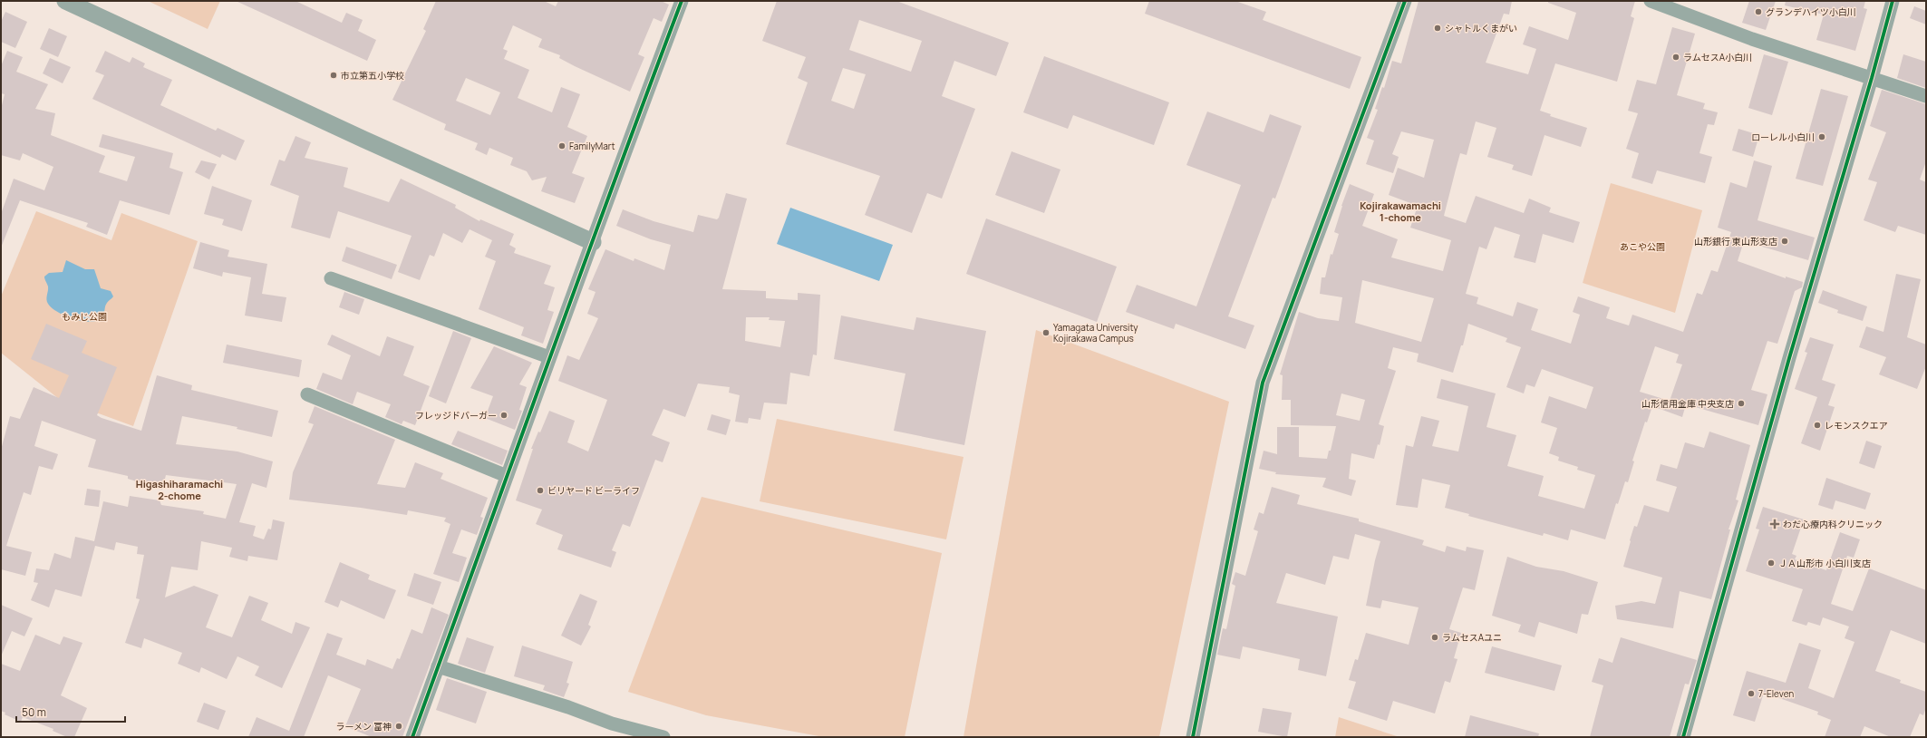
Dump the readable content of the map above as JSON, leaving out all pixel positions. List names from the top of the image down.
{
  "districts": ["Kojirakawamachi 1-chome", "Higashiharamachi 2-chome"],
  "parks": ["あこや公園", "もみじ公園"],
  "places": {
    "other": [
      "グランデハイツ小白川",
      "シャトルくまがい",
      "ラムセスA小白川",
      "市立第五小学校",
      "ローレル小白川",
      "FamilyMart",
      "山形銀行 東山形支店",
      "Yamagata University Kojirakawa Campus",
      "山形信用金庫 中央支店",
      "フレッジドバーガー",
      "レモンスクエア",
      "ビリヤード ビーライフ",
      "ＪＡ山形市 小白川支店",
      "ラムセスAユニ",
      "7-Eleven",
      "ラーメン 富神"
    ],
    "health": ["わだ心療内科クリニック"]
  },
  "scale_bar": "50 m"
}
